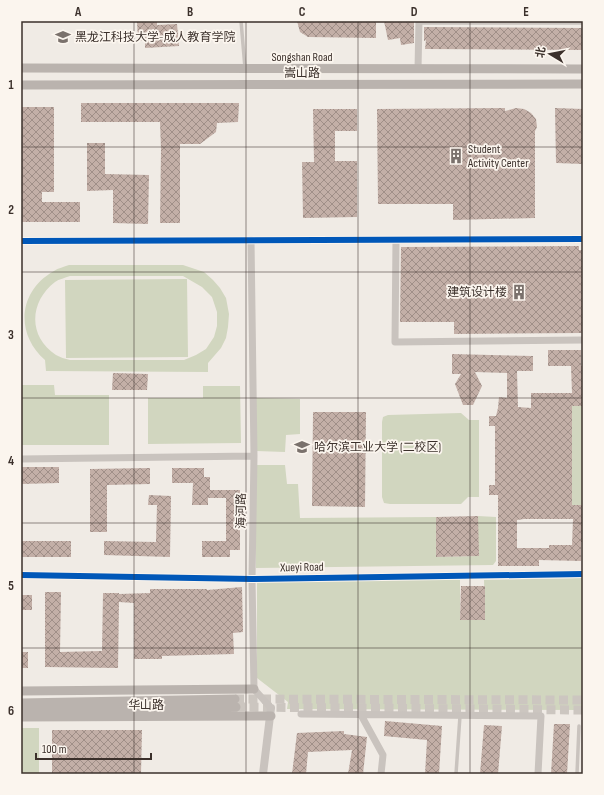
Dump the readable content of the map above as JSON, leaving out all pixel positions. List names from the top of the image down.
{
  "streets": {
    "main road": ["Songshan Road", "嵩山路", "华山路"],
    "street": ["海河路", "Xueyi Road"]
  },
  "crossings": [
    ["海河路", "Xueyi Road"]
  ],
  "places": {
    "school or university": ["黑龙江科技大学-成人教育学院", "哈尔滨工业大学 (二校区)"],
    "building": ["Student Activity Center", "建筑设计楼"]
  },
  "scale_bar": "100 m",
  "north": "left",
  "grid": {
    "columns": [
      "A",
      "B",
      "C",
      "D",
      "E"
    ],
    "rows": [
      "1",
      "2",
      "3",
      "4",
      "5",
      "6"
    ]
  }
}
